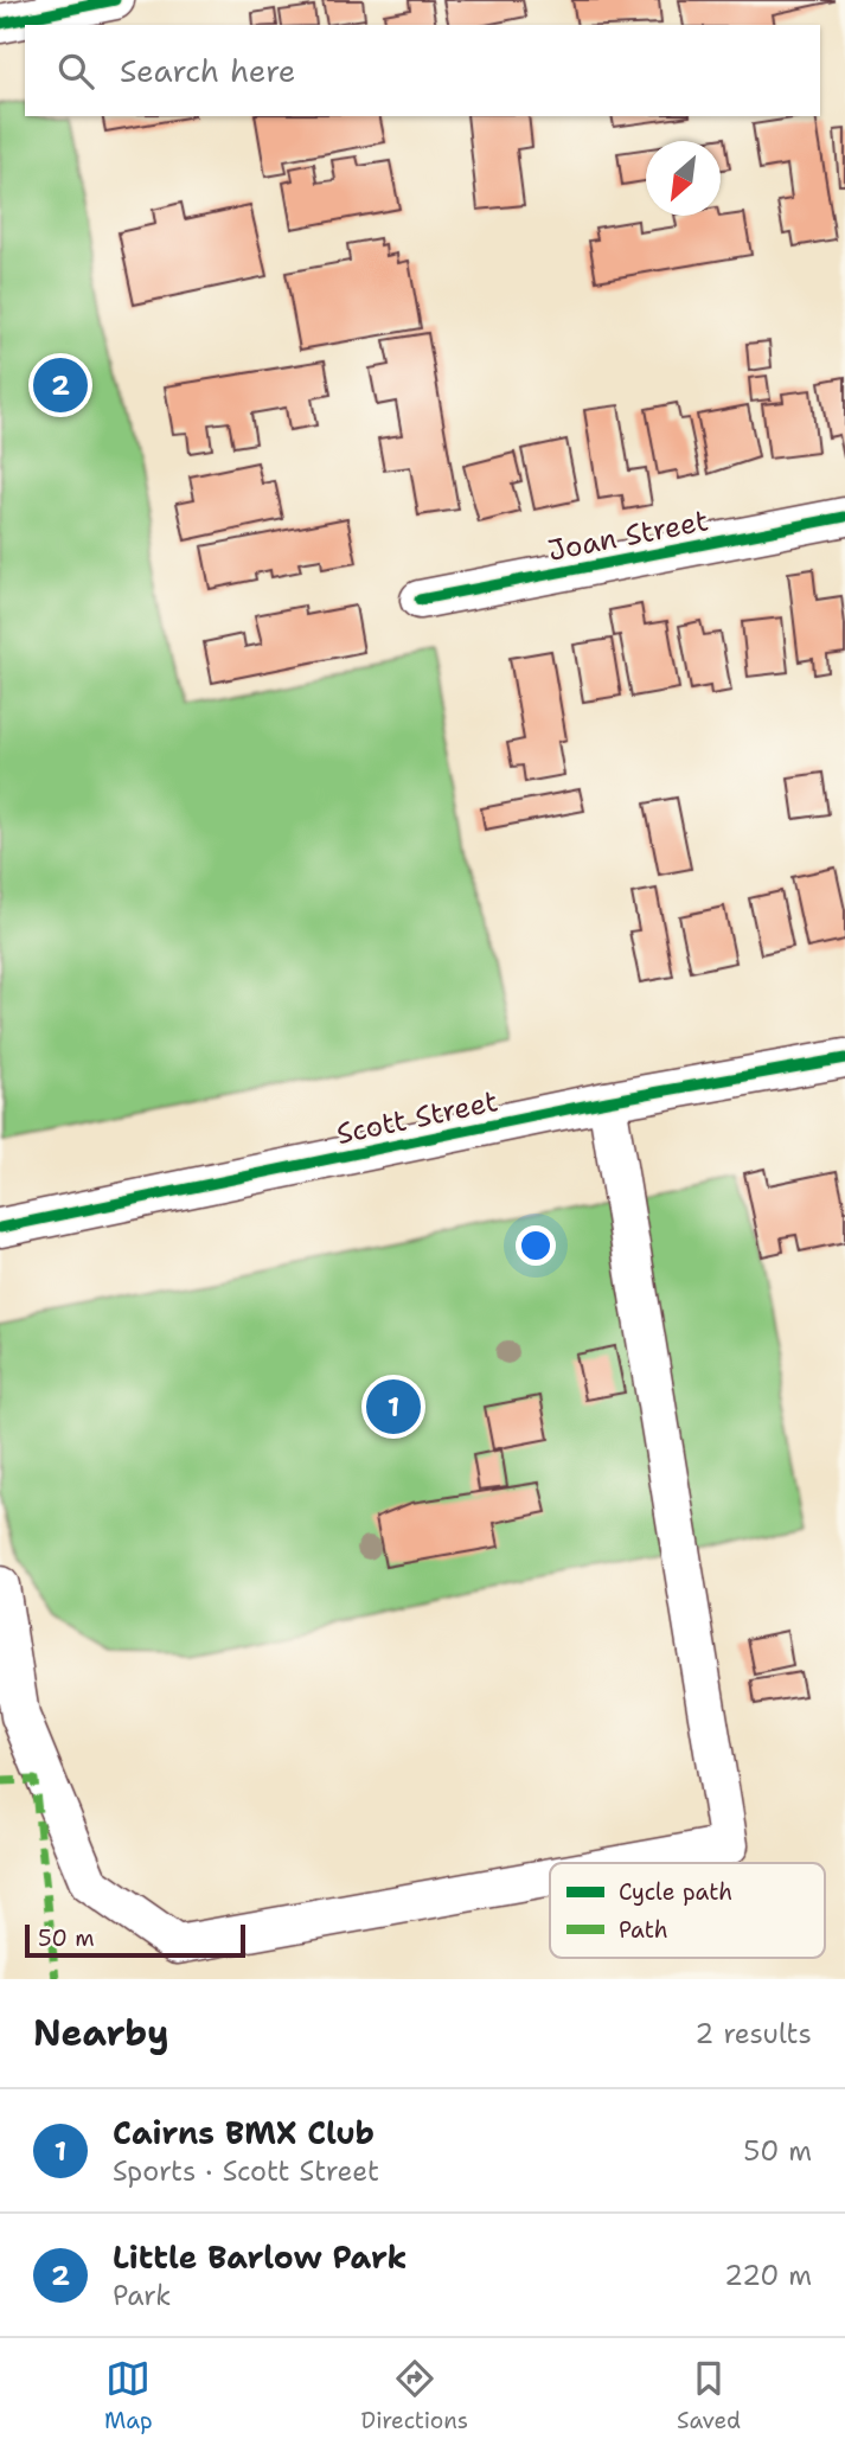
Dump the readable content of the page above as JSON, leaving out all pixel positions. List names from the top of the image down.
{
  "streets": {
    "street": ["Joan Street", "Scott Street"]
  },
  "legend": ["Cycle path", "Path"],
  "scale_bar": "50 m",
  "north": "bottom left",
  "page": {
    "search": "Search here",
    "pins": ["2", "1"],
    "scale": "50 m",
    "heading": ["Nearby", "2 results"],
    "list": [
      {
        "mark": "1",
        "name": "Cairns BMX Club",
        "note": "Sports · Scott Street",
        "value": "50 m"
      },
      {
        "mark": "2",
        "name": "Little Barlow Park",
        "note": "Park",
        "value": "220 m"
      }
    ],
    "nav": ["Map", "Directions", "Saved"]
  }
}
